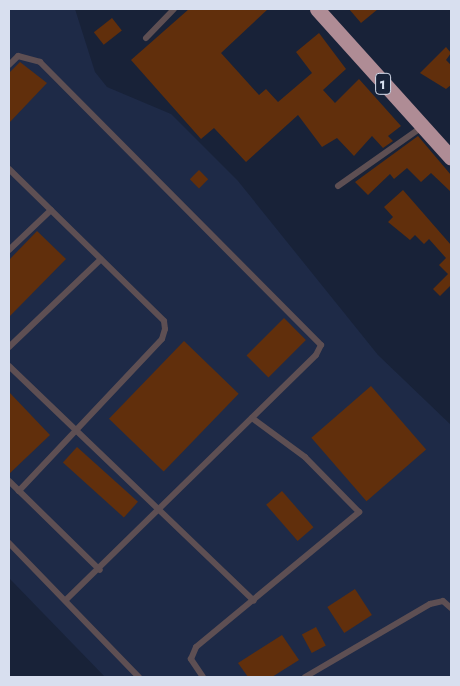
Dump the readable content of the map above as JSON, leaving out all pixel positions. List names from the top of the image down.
{
  "streets": {
    "highway": ["1"]
  }
}
